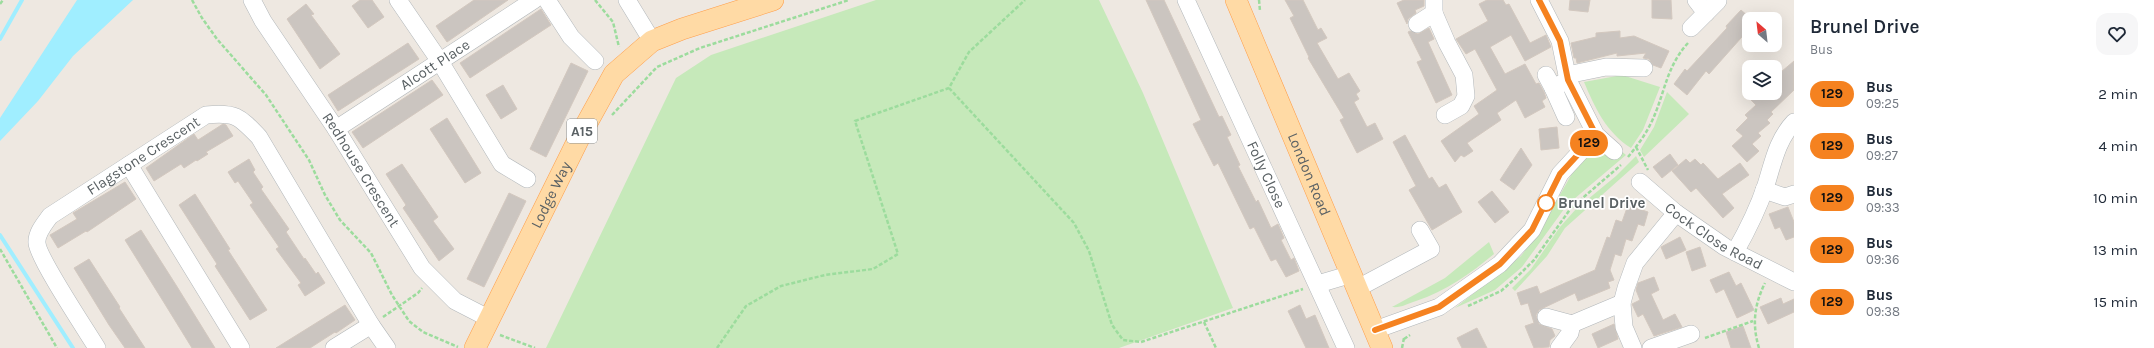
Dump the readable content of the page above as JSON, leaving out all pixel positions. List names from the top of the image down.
{
  "streets": {
    "main road": ["A15", "London Road", "Lodge Way"],
    "street": [
      "Alcott Place",
      "Flagstone Crescent",
      "Redhouse Crescent",
      "Folly Close",
      "Cock Close Road"
    ]
  },
  "crossings": [
    ["Alcott Place", "Redhouse Crescent"],
    ["Redhouse Crescent", "Lodge Way"]
  ],
  "places": ["Brunel Drive"],
  "lines": ["bus line 129"],
  "north": "top left",
  "page": {
    "on_map": "129",
    "heading": ["Brunel Drive", "Bus"],
    "list": [
      {
        "mark": "129",
        "name": "Bus",
        "note": "09:25",
        "value": "2 min"
      },
      {
        "mark": "129",
        "name": "Bus",
        "note": "09:27",
        "value": "4 min"
      },
      {
        "mark": "129",
        "name": "Bus",
        "note": "09:33",
        "value": "10 min"
      },
      {
        "mark": "129",
        "name": "Bus",
        "note": "09:36",
        "value": "13 min"
      },
      {
        "mark": "129",
        "name": "Bus",
        "note": "09:38",
        "value": "15 min"
      }
    ]
  }
}
